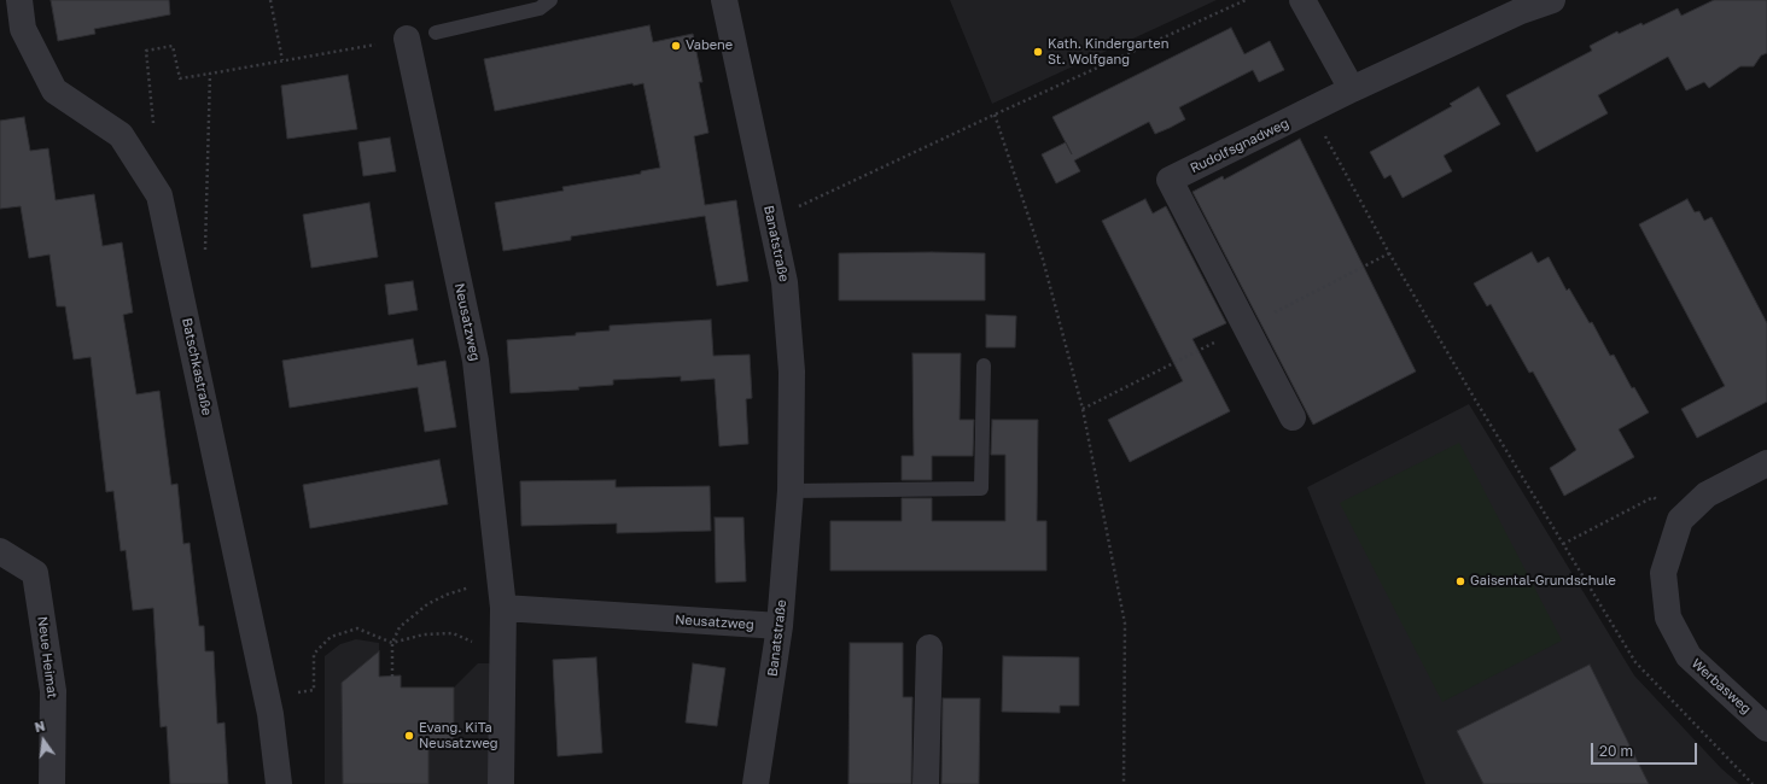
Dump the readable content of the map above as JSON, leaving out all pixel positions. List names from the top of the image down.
{
  "streets": {
    "street": [
      "Rudolfsgnadweg",
      "Banatstraße",
      "Neusatzweg",
      "Batschkastraße",
      "Neue Heimat",
      "Werbasweg"
    ]
  },
  "crossings": [
    ["Banatstraße", "Neusatzweg"]
  ],
  "places": [
    "Vabene",
    "Kath. Kindergarten St. Wolfgang",
    "Gaisental-Grundschule",
    "Evang. KiTa Neusatzweg"
  ],
  "scale_bar": "20 m",
  "north": "top"
}
